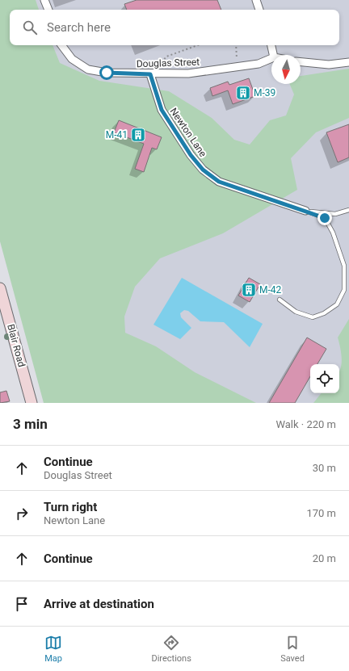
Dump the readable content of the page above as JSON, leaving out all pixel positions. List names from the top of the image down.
{
  "streets": {
    "street": ["Douglas Street", "Newton Lane", "Blair Road"]
  },
  "crossings": [
    ["Douglas Street", "Newton Lane"]
  ],
  "places": {
    "building": ["M-39", "M-41", "M-42"]
  },
  "north": "bottom",
  "page": {
    "search": "Search here",
    "heading": ["3 min", "Walk · 220 m"],
    "list": [
      ["Continue", "Douglas Street", "30 m"],
      ["Turn right", "Newton Lane", "170 m"],
      ["Continue", "20 m"],
      "Arrive at destination"
    ],
    "nav": ["Map", "Directions", "Saved"]
  }
}
